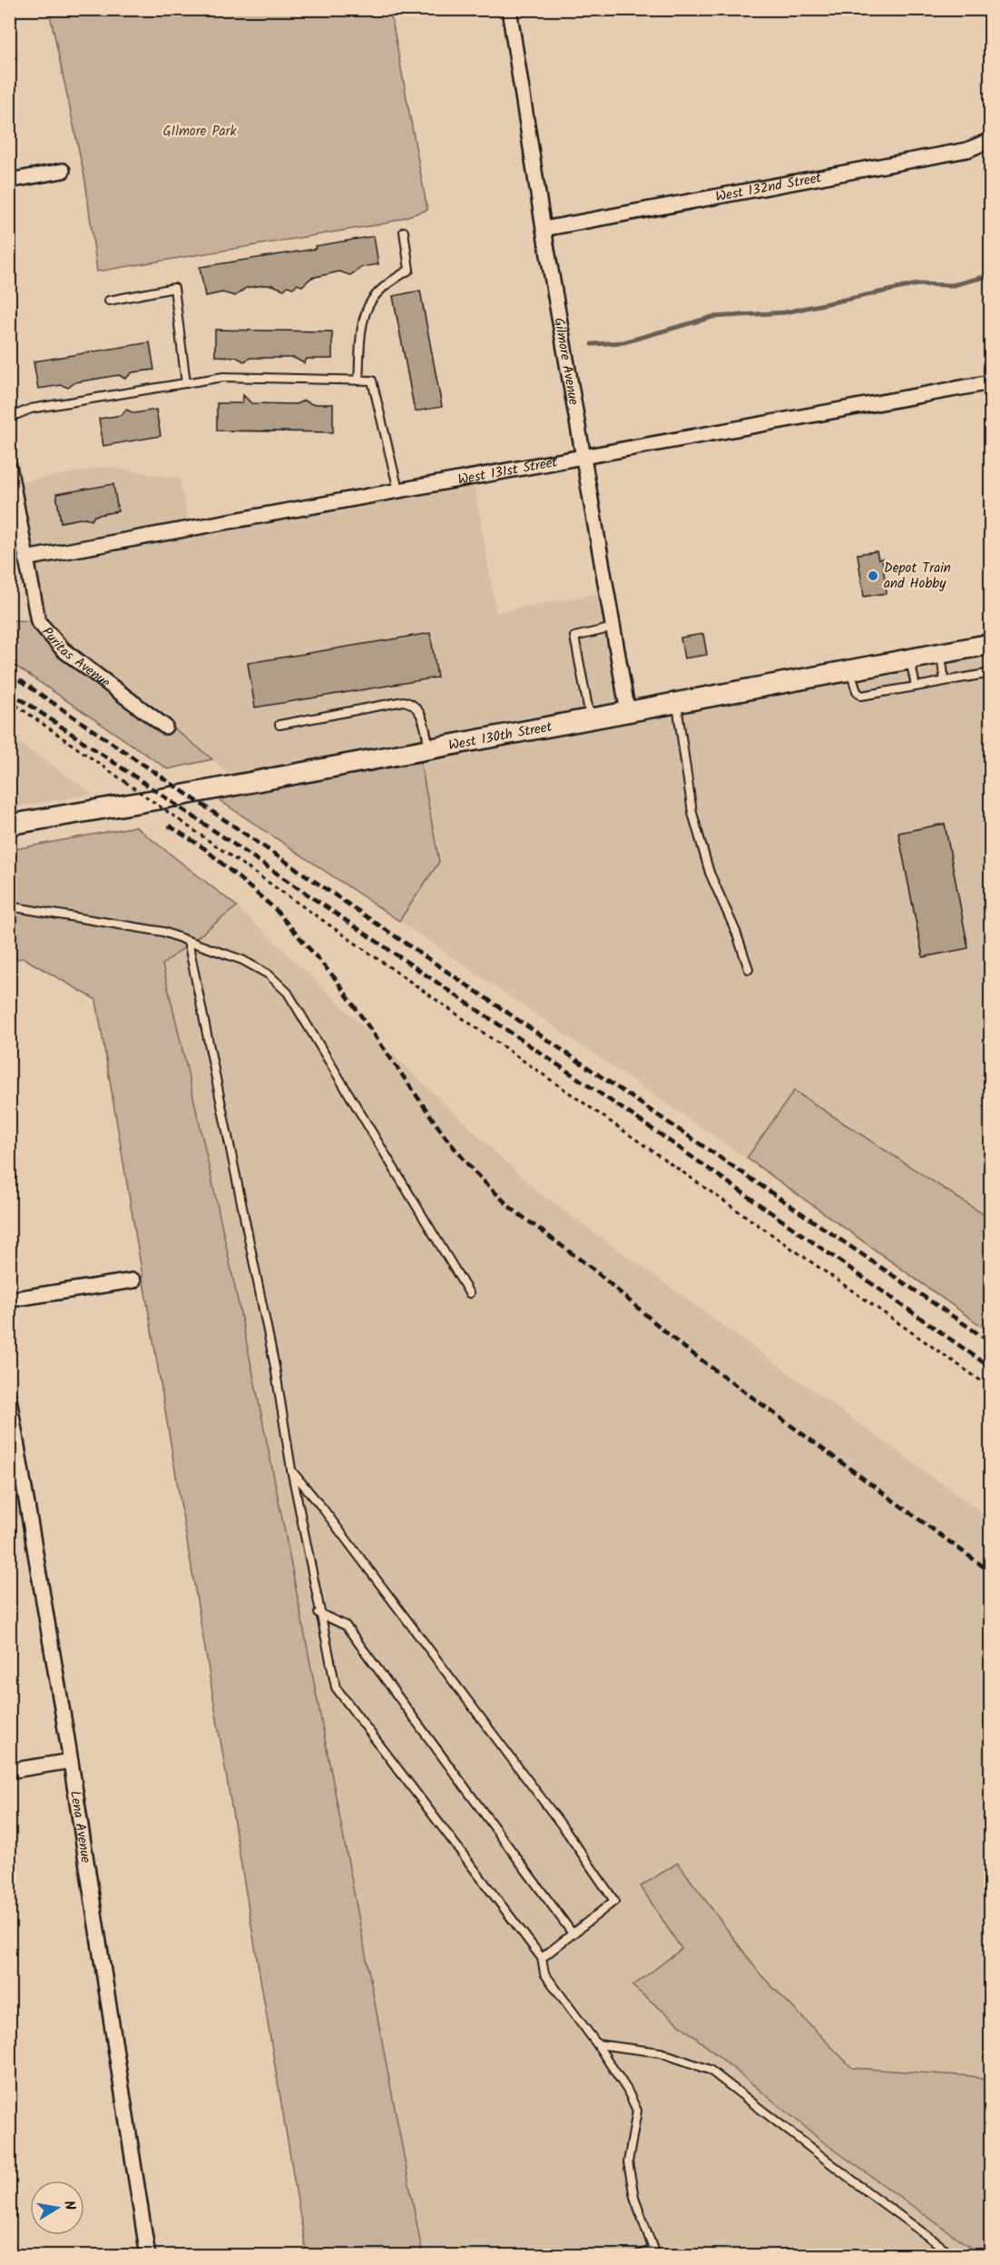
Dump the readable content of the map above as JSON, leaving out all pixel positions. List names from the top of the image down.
{
  "streets": {
    "main road": ["West 130th Street"],
    "street": [
      "West 132nd Street",
      "Gilmore Avenue",
      "West 131st Street",
      "Puritas Avenue",
      "Lena Avenue"
    ]
  },
  "crossings": [
    ["West 132nd Street", "Gilmore Avenue"],
    ["Gilmore Avenue", "West 131st Street"],
    ["Gilmore Avenue", "West 130th Street"],
    ["West 131st Street", "Puritas Avenue"]
  ],
  "parks": ["GIlmore Park"],
  "places": ["Depot Train and Hobby"],
  "north": "right"
}
